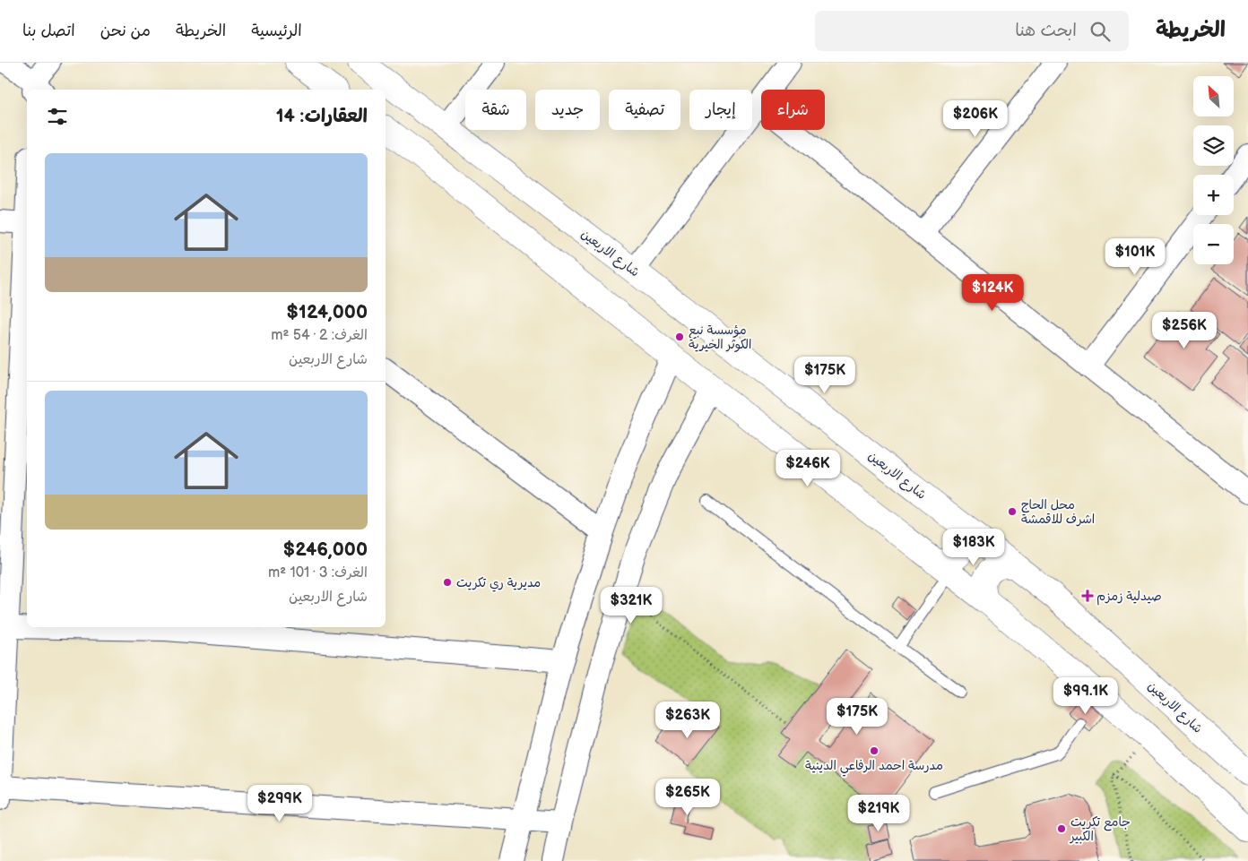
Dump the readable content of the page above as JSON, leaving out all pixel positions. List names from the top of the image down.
{
  "streets": {
    "main road": ["شارع الاربعين"]
  },
  "places": {
    "other": [
      "مؤسسة نبع الكوثر الخيرية",
      "محل الحاج اشرف للاقمشة",
      "مديرية ري تكريت",
      "مدرسة احمد الرفاعي الدينية",
      "جامع تكريت الكبير"
    ],
    "health": ["صيدلية زمزم"]
  },
  "north": "top left",
  "page": {
    "header": "الخريطة",
    "search": "ابحث هنا",
    "nav": [
      "الرئيسية",
      "الخريطة",
      "من نحن",
      "اتصل بنا"
    ],
    "map_buttons": ["+", "−"],
    "chip": [
      "شراء",
      "إيجار",
      "تصفية",
      "جديد",
      "شقة"
    ],
    "heading": "العقارات: 14",
    "price": [
      "$206K",
      "$101K",
      "$124K",
      "$256K",
      "$175K",
      "$246K",
      "$183K",
      "$321K",
      "$99.1K",
      "$175K",
      "$263K",
      "$265K",
      "$299K",
      "$219K"
    ],
    "list": [
      {
        "name": "$124,000",
        "note": "الغرف: 2 · 54 m² · شارع الاربعين"
      },
      {
        "name": "$246,000",
        "note": "الغرف: 3 · 101 m² · شارع الاربعين"
      }
    ]
  }
}
